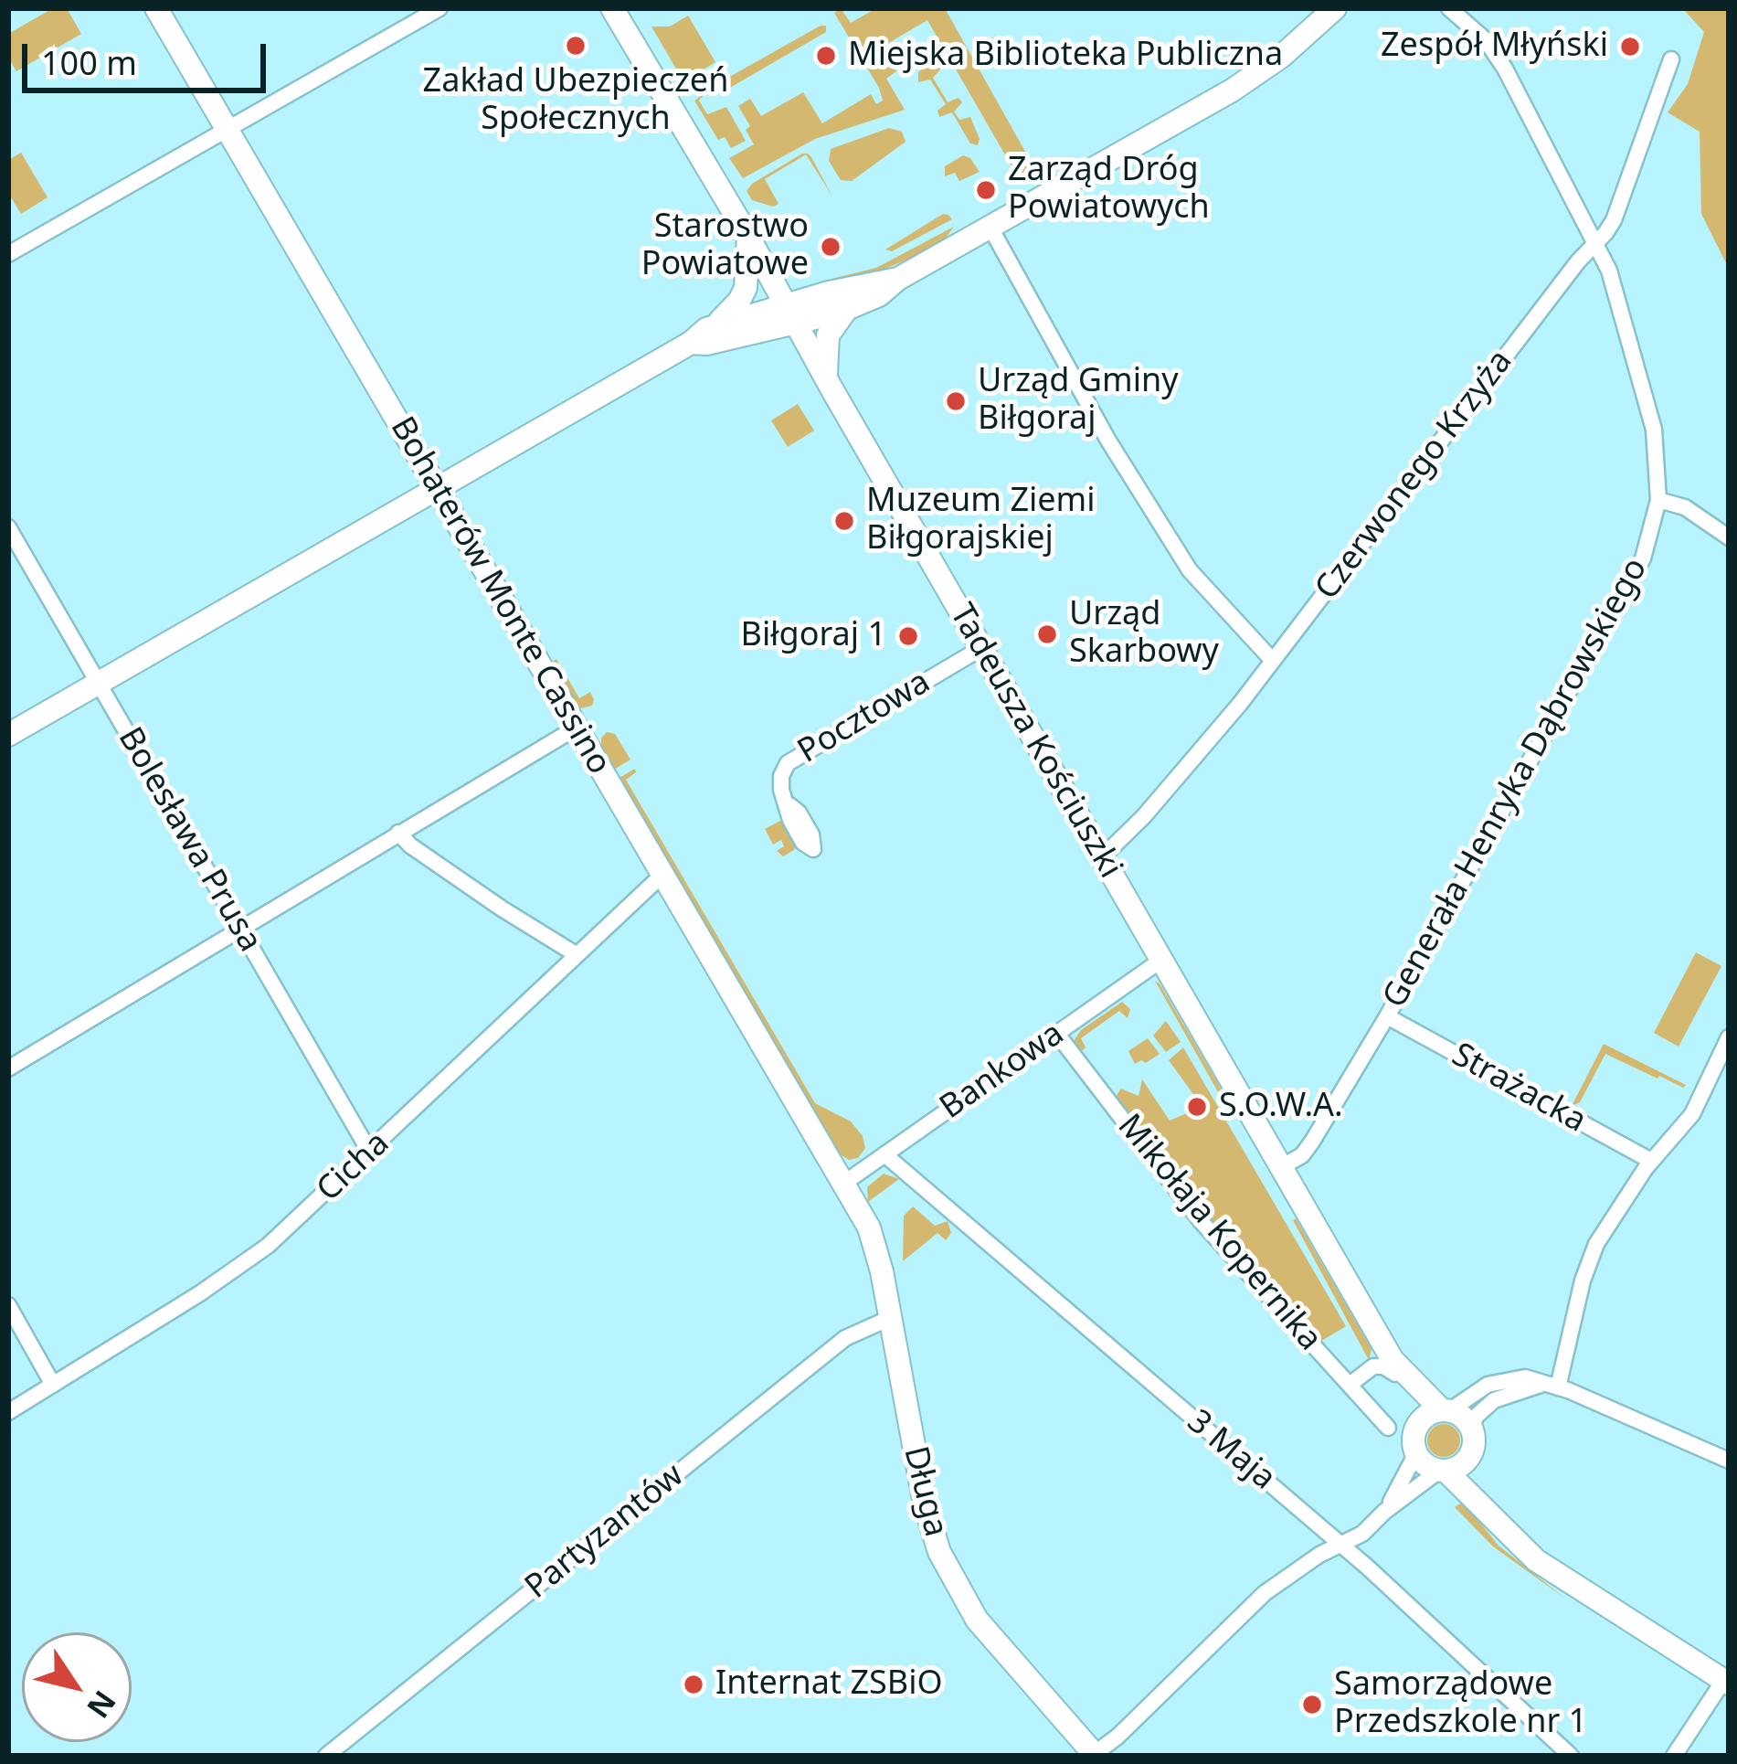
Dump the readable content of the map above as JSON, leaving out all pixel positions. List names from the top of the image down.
{
  "streets": {
    "street": [
      "Czerwonego Krzyża",
      "Bohaterów Monte Cassino",
      "Pocztowa",
      "Tadeusza Kościuszki",
      "Generała Henryka Dąbrowskiego",
      "Bolesława Prusa",
      "Bankowa",
      "Strażacka",
      "Cicha",
      "Mikołaja Kopernika",
      "3 Maja",
      "Długa",
      "Partyzantów"
    ]
  },
  "crossings": [
    ["Czerwonego Krzyża", "Tadeusza Kościuszki"],
    ["Czerwonego Krzyża", "Generała Henryka Dąbrowskiego"],
    ["Bohaterów Monte Cassino", "Bankowa"],
    ["Bohaterów Monte Cassino", "Cicha"],
    ["Bohaterów Monte Cassino", "Długa"],
    ["Pocztowa", "Tadeusza Kościuszki"],
    ["Tadeusza Kościuszki", "Generała Henryka Dąbrowskiego"],
    ["Tadeusza Kościuszki", "Bankowa"],
    ["Generała Henryka Dąbrowskiego", "Strażacka"],
    ["Bolesława Prusa", "Cicha"],
    ["Bankowa", "Mikołaja Kopernika"],
    ["Bankowa", "3 Maja"],
    ["Bankowa", "Długa"],
    ["Długa", "Partyzantów"]
  ],
  "places": [
    "Zakład Ubezpieczeń Społecznych",
    "Zespół Młyński",
    "Miejska Biblioteka Publiczna",
    "Zarząd Dróg Powiatowych",
    "Starostwo Powiatowe",
    "Urząd Gminy Biłgoraj",
    "Muzeum Ziemi Biłgorajskiej",
    "Urząd Skarbowy",
    "Biłgoraj 1",
    "S.O.W.A.",
    "Internat ZSBiO",
    "Samorządowe Przedszkole nr 1"
  ],
  "scale_bar": "100 m",
  "north": "bottom right"
}
